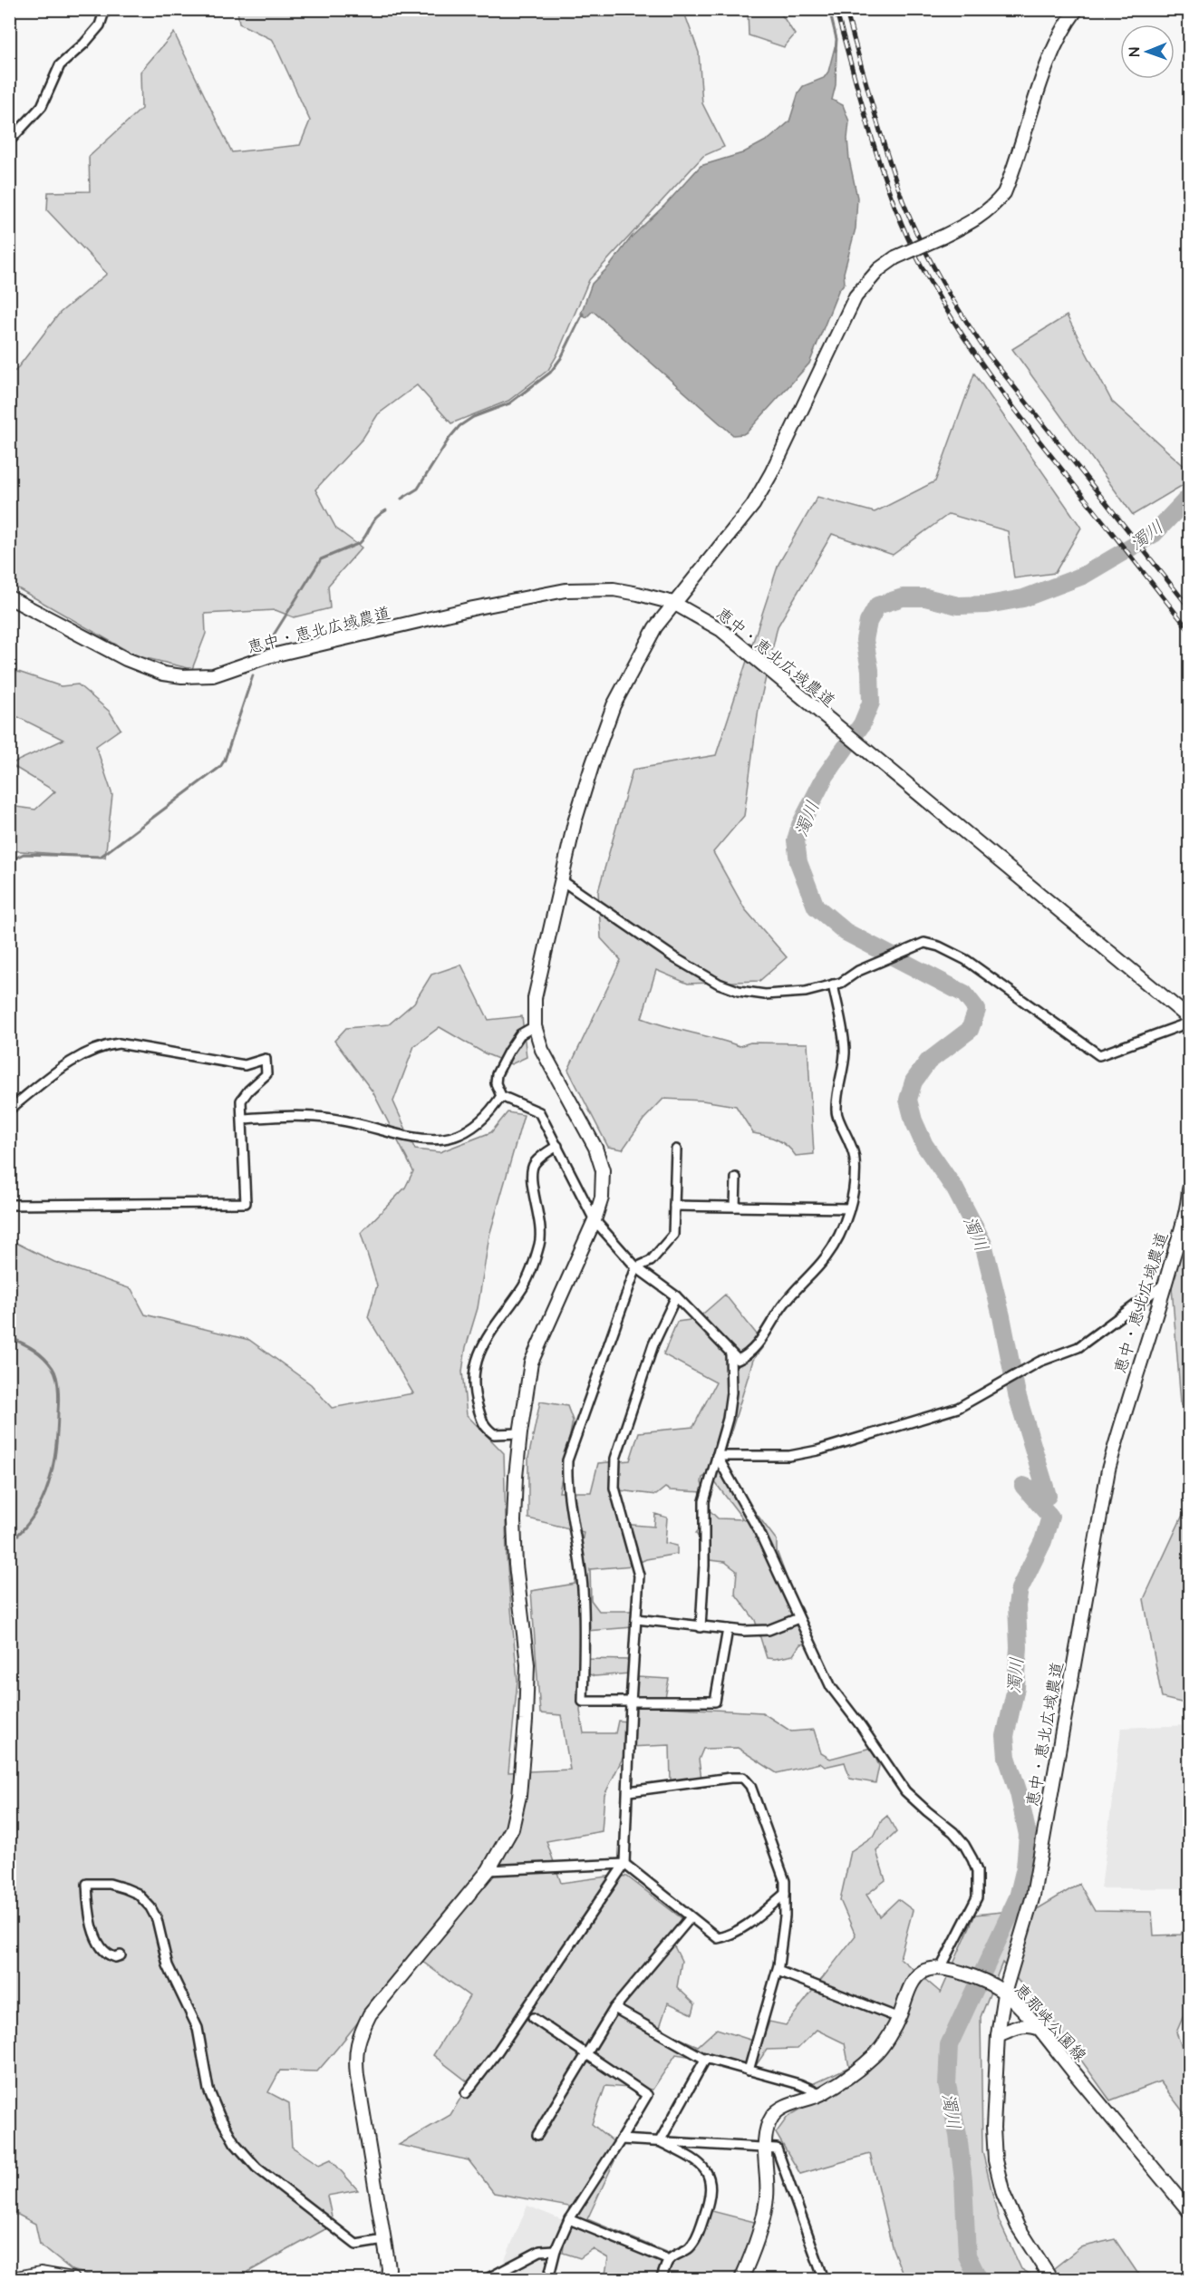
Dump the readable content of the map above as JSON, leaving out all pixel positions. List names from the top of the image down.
{
  "streets": {
    "street": ["恵中・恵北広域農道", "恵那峡公園線"]
  },
  "crossings": [
    ["恵中・恵北広域農道", "恵那峡公園線"]
  ],
  "water": ["濁川"],
  "north": "left"
}
